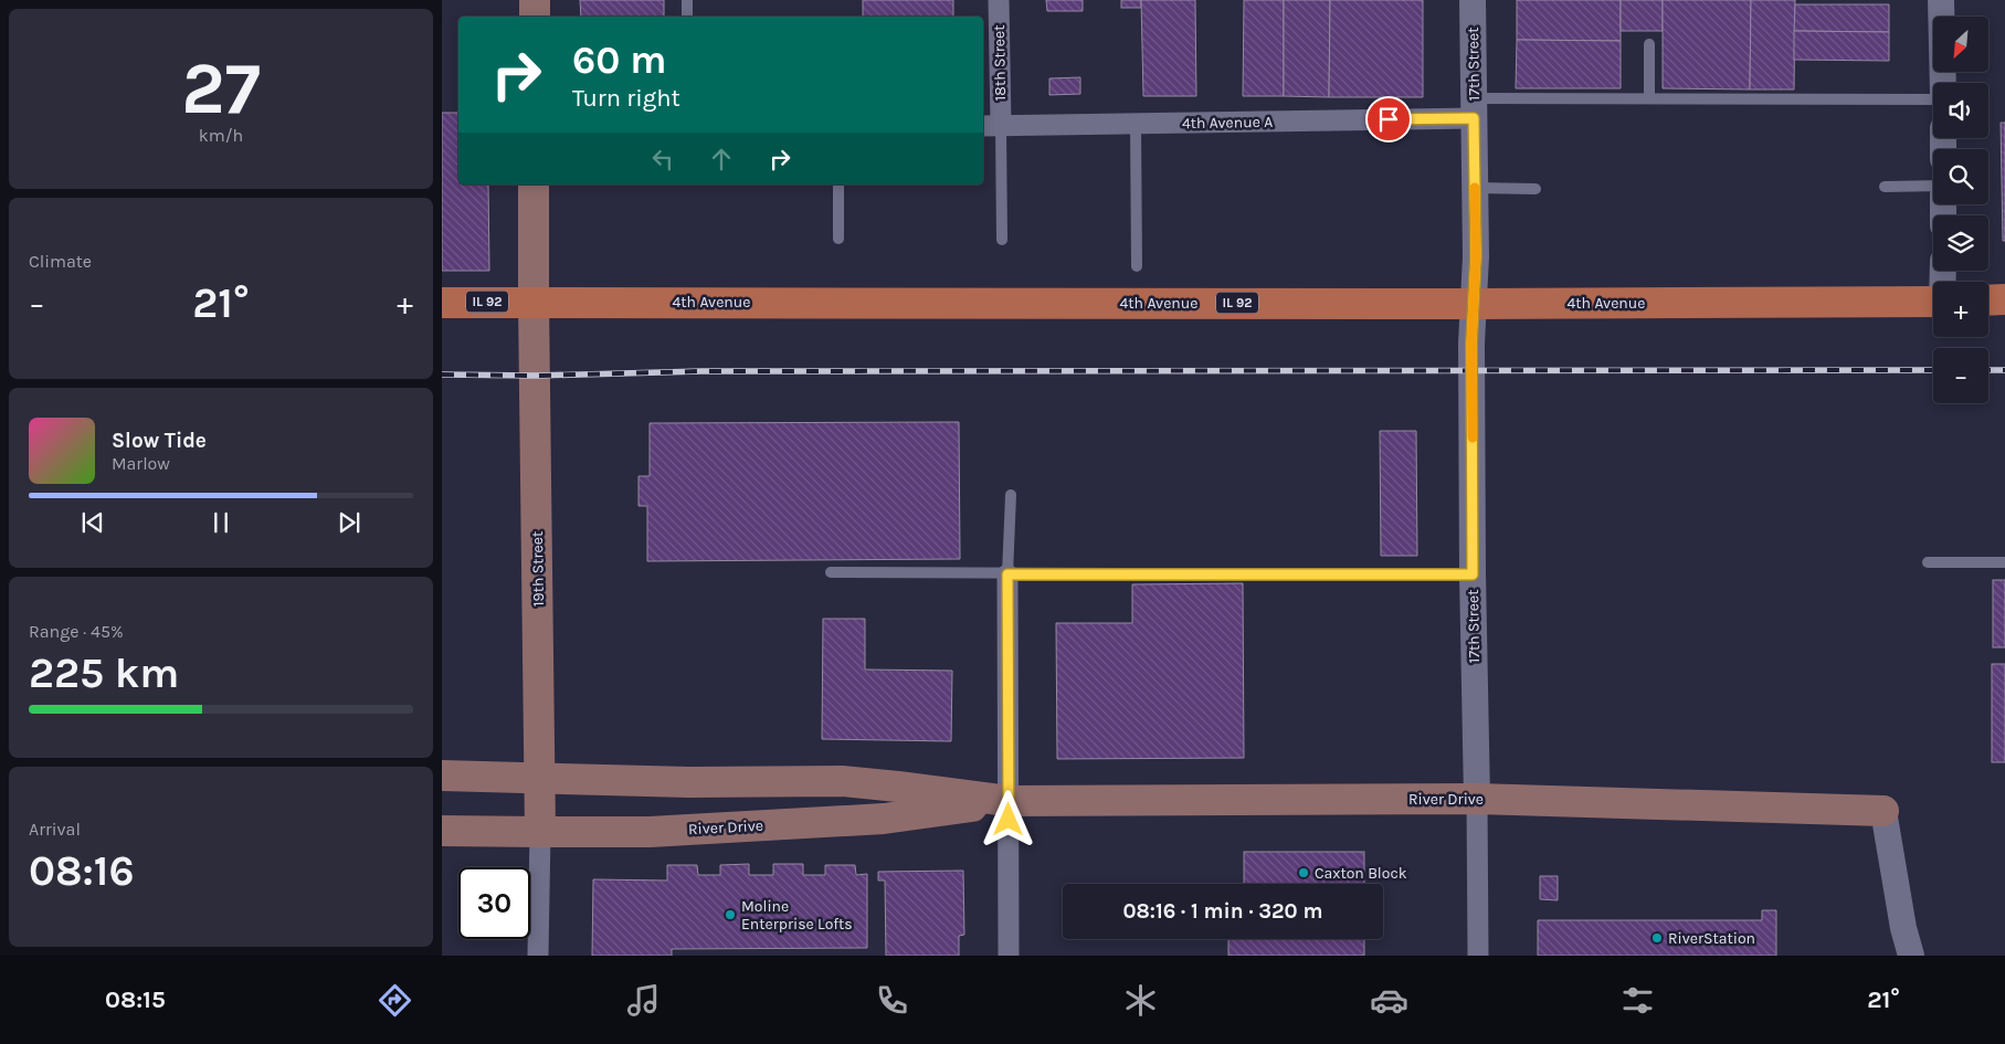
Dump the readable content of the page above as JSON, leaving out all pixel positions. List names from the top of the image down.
{
  "streets": {
    "main road": [
      "IL 92",
      "4th Avenue",
      "19th Street",
      "River Drive"
    ],
    "street": ["18th Street", "17th Street", "4th Avenue A"]
  },
  "crossings": [
    ["18th Street", "4th Avenue A"],
    ["17th Street", "4th Avenue A"],
    ["17th Street", "4th Avenue"],
    ["17th Street", "River Drive"],
    ["4th Avenue", "19th Street"],
    ["19th Street", "River Drive"]
  ],
  "places": ["Caxton Block", "Moline Enterprise Lofts", "RiverStation"],
  "north": "bottom left",
  "page": {
    "tile": [
      ["27", "km/h"],
      "Climate",
      ["Range · 45%", "225 km"],
      ["Arrival", "08:16"]
    ],
    "map_buttons": ["+", "−"],
    "turn": ["60 m", "Turn right"],
    "heat": ["−", "21°", "+"],
    "song": ["Slow Tide", "Marlow"],
    "limit": "30",
    "trip": "08:16 · 1 min · 320 m",
    "tabs": ["08:15", "21°"]
  }
}
